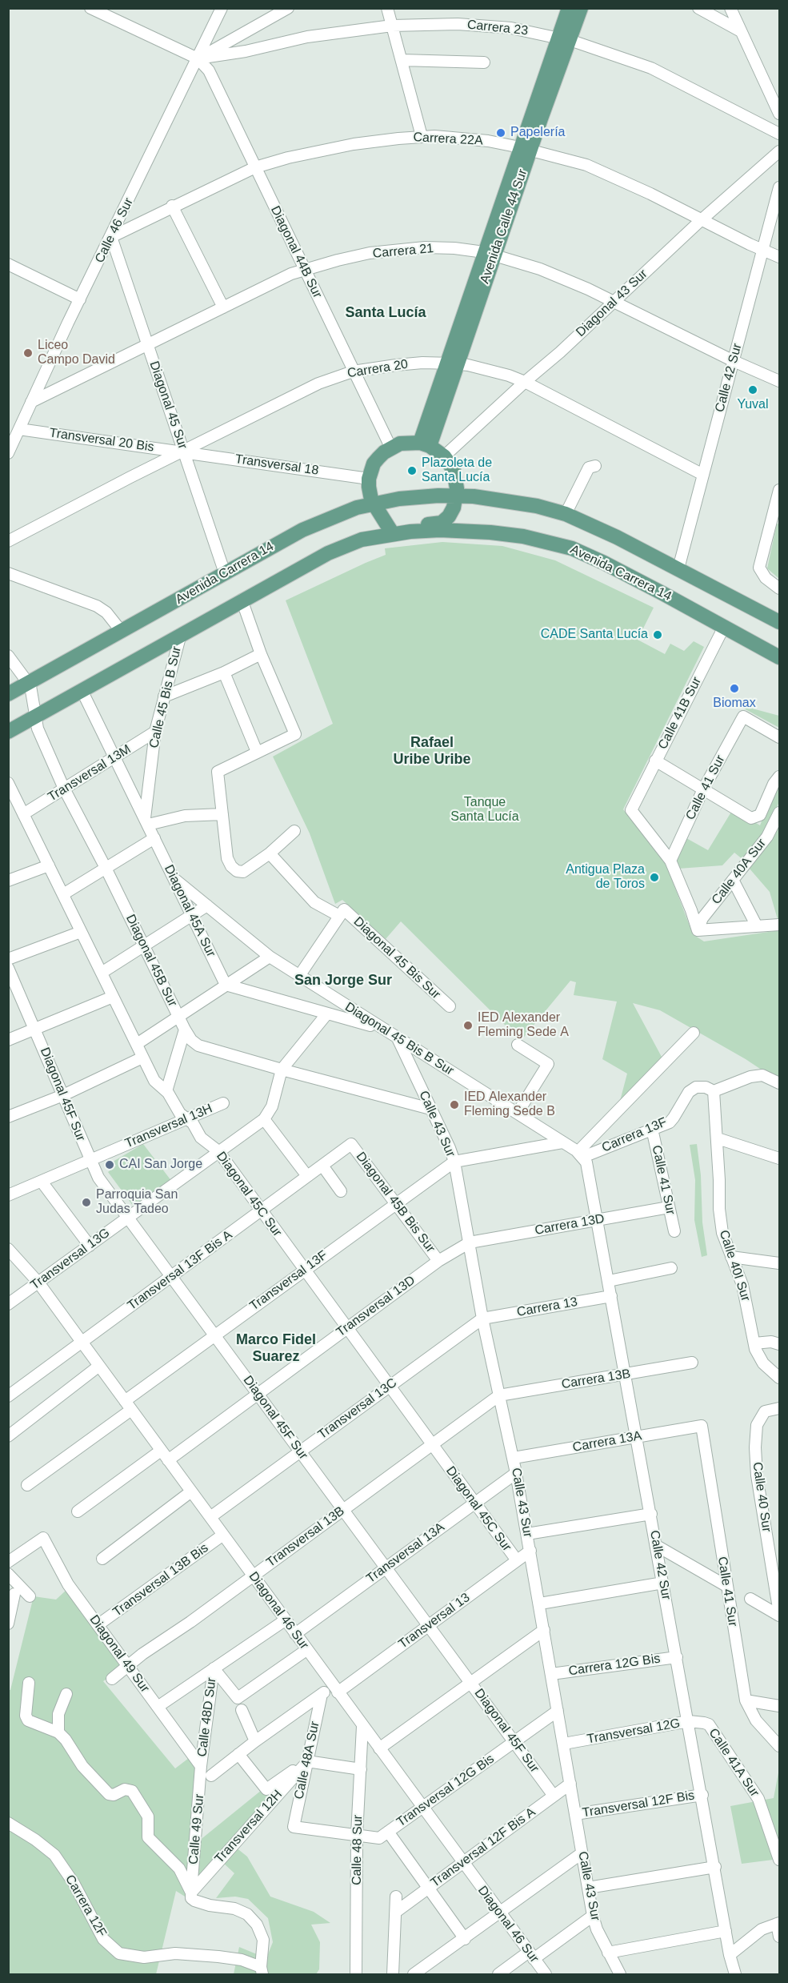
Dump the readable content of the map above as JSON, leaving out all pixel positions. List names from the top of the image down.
{
  "streets": {
    "main road": ["Avenida Calle 44 Sur", "Avenida Carrera 14"],
    "street": [
      "Carrera 23",
      "Carrera 22A",
      "Calle 46 Sur",
      "Carrera 21",
      "Diagonal 44B Sur",
      "Diagonal 43 Sur",
      "Carrera 20",
      "Calle 42 Sur",
      "Diagonal 45 Sur",
      "Transversal 20 Bis",
      "Transversal 18",
      "Calle 45 Bis B Sur",
      "Calle 41B Sur",
      "Transversal 13M",
      "Calle 41 Sur",
      "Calle 40A Sur",
      "Diagonal 45A Sur",
      "Diagonal 45 Bis Sur",
      "Diagonal 45B Sur",
      "Diagonal 45 Bis B Sur",
      "Diagonal 45F Sur",
      "Calle 43 Sur",
      "Transversal 13H",
      "Carrera 13F",
      "Diagonal 45C Sur",
      "Diagonal 45B Bis Sur",
      "Carrera 13D",
      "Transversal 13G",
      "Calle 40I Sur",
      "Transversal 13F Bis A",
      "Transversal 13F",
      "Transversal 13D",
      "Carrera 13",
      "Carrera 13B",
      "Transversal 13C",
      "Carrera 13A",
      "Calle 40 Sur",
      "Transversal 13B",
      "Transversal 13A",
      "Transversal 13B Bis",
      "Diagonal 46 Sur",
      "Transversal 13",
      "Diagonal 49 Sur",
      "Carrera 12G Bis",
      "Calle 48D Sur",
      "Transversal 12G",
      "Calle 48A Sur",
      "Calle 41A Sur",
      "Transversal 12G Bis",
      "Transversal 12F Bis",
      "Transversal 12H",
      "Calle 49 Sur",
      "Transversal 12F Bis A",
      "Calle 48 Sur",
      "Carrera 12F"
    ]
  },
  "crossings": [
    ["Carrera 23", "Avenida Calle 44 Sur"],
    ["Carrera 23", "Calle 46 Sur"],
    ["Carrera 23", "Diagonal 44B Sur"],
    ["Carrera 22A", "Avenida Calle 44 Sur"],
    ["Carrera 22A", "Calle 46 Sur"],
    ["Carrera 22A", "Diagonal 44B Sur"],
    ["Carrera 22A", "Diagonal 43 Sur"],
    ["Carrera 22A", "Calle 42 Sur"],
    ["Carrera 22A", "Diagonal 45 Sur"],
    ["Avenida Calle 44 Sur", "Carrera 21"],
    ["Avenida Calle 44 Sur", "Carrera 20"],
    ["Calle 46 Sur", "Carrera 21"],
    ["Calle 46 Sur", "Diagonal 44B Sur"],
    ["Calle 46 Sur", "Diagonal 45 Sur"],
    ["Calle 46 Sur", "Transversal 20 Bis"],
    ["Carrera 21", "Diagonal 44B Sur"],
    ["Carrera 21", "Diagonal 43 Sur"],
    ["Carrera 21", "Calle 42 Sur"],
    ["Carrera 21", "Diagonal 45 Sur"],
    ["Diagonal 44B Sur", "Carrera 20"],
    ["Diagonal 43 Sur", "Carrera 20"],
    ["Carrera 20", "Calle 42 Sur"],
    ["Carrera 20", "Diagonal 45 Sur"],
    ["Carrera 20", "Transversal 20 Bis"],
    ["Carrera 20", "Transversal 18"],
    ["Calle 42 Sur", "Avenida Carrera 14"],
    ["Calle 42 Sur", "Diagonal 45 Bis B Sur"],
    ["Calle 42 Sur", "Carrera 13F"],
    ["Calle 42 Sur", "Carrera 13D"],
    ["Calle 42 Sur", "Carrera 13"],
    ["Calle 42 Sur", "Carrera 13B"],
    ["Calle 42 Sur", "Carrera 13A"],
    ["Calle 42 Sur", "Carrera 12G Bis"],
    ["Calle 42 Sur", "Transversal 12G"],
    ["Calle 42 Sur", "Transversal 12F Bis"],
    ["Diagonal 45 Sur", "Transversal 20 Bis"],
    ["Diagonal 45 Sur", "Transversal 18"],
    ["Diagonal 45 Sur", "Avenida Carrera 14"],
    ["Transversal 20 Bis", "Transversal 18"],
    ["Avenida Carrera 14", "Calle 45 Bis B Sur"],
    ["Avenida Carrera 14", "Calle 41B Sur"],
    ["Avenida Carrera 14", "Diagonal 45A Sur"],
    ["Avenida Carrera 14", "Diagonal 45B Sur"],
    ["Calle 45 Bis B Sur", "Transversal 13M"],
    ["Calle 45 Bis B Sur", "Diagonal 45A Sur"],
    ["Calle 41B Sur", "Calle 41 Sur"],
    ["Transversal 13M", "Diagonal 45A Sur"],
    ["Transversal 13M", "Diagonal 45B Sur"],
    ["Transversal 13M", "Diagonal 45C Sur"],
    ["Calle 41 Sur", "Carrera 13F"],
    ["Calle 41 Sur", "Carrera 13D"],
    ["Calle 41 Sur", "Carrera 13A"],
    ["Diagonal 45A Sur", "Diagonal 45 Bis B Sur"],
    ["Diagonal 45B Sur", "Calle 43 Sur"],
    ["Diagonal 45B Sur", "Transversal 13G"],
    ["Diagonal 45 Bis B Sur", "Calle 43 Sur"],
    ["Diagonal 45 Bis B Sur", "Carrera 13F"],
    ["Diagonal 45F Sur", "Transversal 13H"],
    ["Diagonal 45F Sur", "Transversal 13G"],
    ["Diagonal 45F Sur", "Transversal 13F Bis A"],
    ["Diagonal 45F Sur", "Transversal 13F"],
    ["Diagonal 45F Sur", "Transversal 13D"],
    ["Diagonal 45F Sur", "Transversal 13C"],
    ["Diagonal 45F Sur", "Transversal 13B"],
    ["Diagonal 45F Sur", "Transversal 13A"],
    ["Diagonal 45F Sur", "Transversal 13"],
    ["Diagonal 45F Sur", "Transversal 12G Bis"],
    ["Diagonal 45F Sur", "Transversal 12F Bis A"],
    ["Calle 43 Sur", "Carrera 13D"],
    ["Calle 43 Sur", "Transversal 13F"],
    ["Calle 43 Sur", "Transversal 13D"],
    ["Calle 43 Sur", "Carrera 13"],
    ["Calle 43 Sur", "Carrera 13B"],
    ["Calle 43 Sur", "Transversal 13C"],
    ["Calle 43 Sur", "Carrera 13A"],
    ["Calle 43 Sur", "Transversal 13B"],
    ["Calle 43 Sur", "Transversal 13A"],
    ["Calle 43 Sur", "Transversal 13"],
    ["Calle 43 Sur", "Carrera 12G Bis"],
    ["Calle 43 Sur", "Transversal 12G"],
    ["Calle 43 Sur", "Transversal 12G Bis"],
    ["Calle 43 Sur", "Transversal 12F Bis"],
    ["Calle 43 Sur", "Transversal 12F Bis A"],
    ["Transversal 13H", "Diagonal 45C Sur"],
    ["Carrera 13F", "Calle 40I Sur"],
    ["Diagonal 45C Sur", "Transversal 13G"],
    ["Diagonal 45C Sur", "Transversal 13F Bis A"],
    ["Diagonal 45C Sur", "Transversal 13F"],
    ["Diagonal 45C Sur", "Transversal 13D"],
    ["Diagonal 45C Sur", "Transversal 13C"],
    ["Diagonal 45C Sur", "Transversal 13B"],
    ["Diagonal 45C Sur", "Transversal 13A"],
    ["Diagonal 45C Sur", "Transversal 13"],
    ["Diagonal 45B Bis Sur", "Transversal 13F Bis A"],
    ["Diagonal 45B Bis Sur", "Transversal 13F"],
    ["Diagonal 45B Bis Sur", "Transversal 13D"],
    ["Carrera 13D", "Transversal 13D"],
    ["Transversal 13G", "Diagonal 46 Sur"],
    ["Transversal 13F Bis A", "Diagonal 46 Sur"],
    ["Transversal 13F", "Diagonal 46 Sur"],
    ["Transversal 13D", "Diagonal 46 Sur"],
    ["Carrera 13", "Transversal 13C"],
    ["Carrera 13B", "Transversal 13B"],
    ["Transversal 13C", "Diagonal 46 Sur"],
    ["Transversal 13B", "Diagonal 46 Sur"],
    ["Transversal 13B", "Diagonal 49 Sur"],
    ["Transversal 13A", "Diagonal 46 Sur"],
    ["Transversal 13B Bis", "Diagonal 46 Sur"],
    ["Transversal 13B Bis", "Diagonal 49 Sur"],
    ["Diagonal 46 Sur", "Transversal 13"],
    ["Diagonal 46 Sur", "Transversal 12G Bis"],
    ["Diagonal 46 Sur", "Transversal 12F Bis A"],
    ["Diagonal 46 Sur", "Calle 48 Sur"],
    ["Transversal 13", "Calle 48A Sur"],
    ["Diagonal 49 Sur", "Calle 48D Sur"],
    ["Diagonal 49 Sur", "Calle 49 Sur"],
    ["Calle 48D Sur", "Calle 49 Sur"],
    ["Transversal 12G", "Calle 41A Sur"],
    ["Calle 48A Sur", "Transversal 12H"],
    ["Calle 48A Sur", "Calle 48 Sur"],
    ["Transversal 12H", "Calle 49 Sur"]
  ],
  "districts": [
    "Santa Lucía",
    "Rafael Uribe Uribe",
    "San Jorge Sur",
    "Marco Fidel Suarez"
  ],
  "parks": ["Tanque Santa Lucía"],
  "places": [
    "Papelería",
    "Liceo Campo David",
    "Yuval",
    "Plazoleta de Santa Lucía",
    "CADE Santa Lucía",
    "Biomax",
    "Antigua Plaza de Toros",
    "IED Alexander Fleming Sede A",
    "IED Alexander Fleming Sede B",
    "CAI San Jorge",
    "Parroquia San Judas Tadeo"
  ]
}
